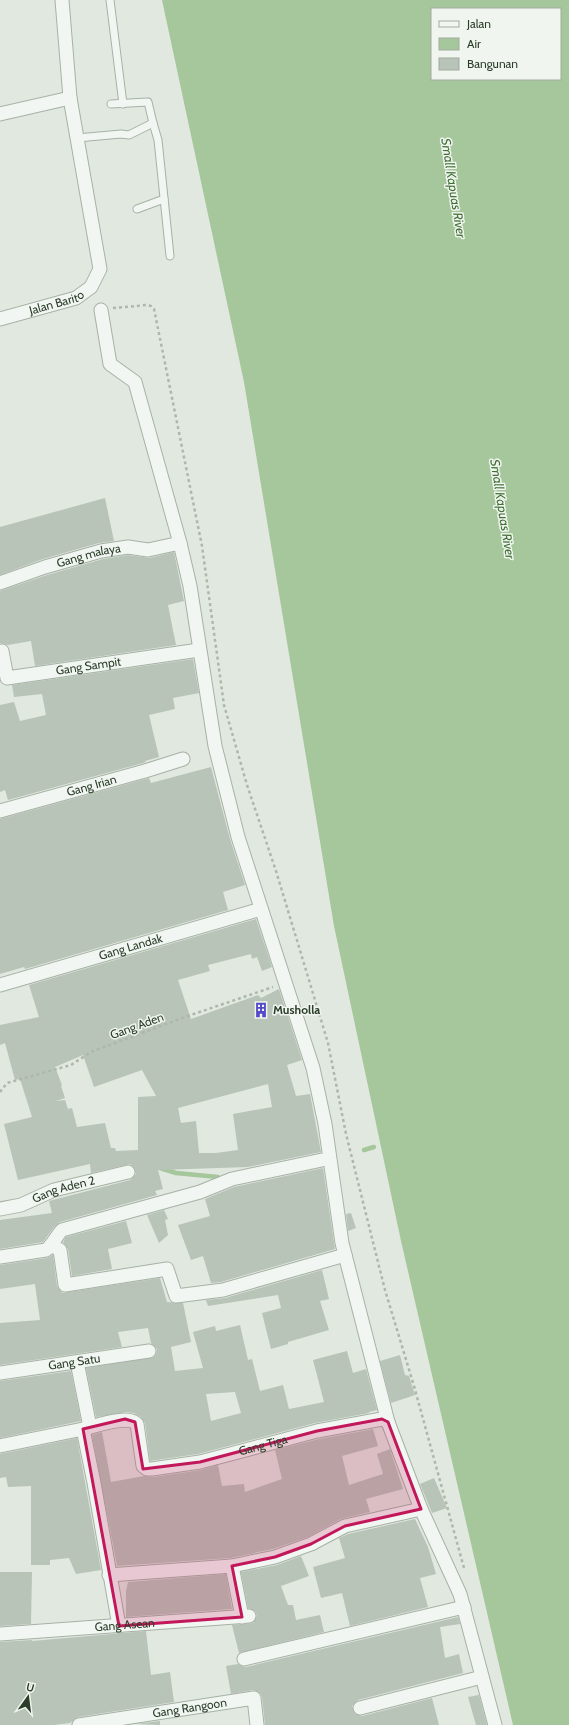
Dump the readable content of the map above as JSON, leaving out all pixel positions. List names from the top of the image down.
{
  "streets": {
    "street": [
      "Jalan Barito",
      "Gang malaya",
      "Gang Sampit",
      "Gang Irian",
      "Gang Landak",
      "Gang Aden 2",
      "Gang Satu",
      "Gang Tiga",
      "Gang Asean",
      "Gang Rangoon"
    ],
    "path": ["Gang Aden"]
  },
  "water": ["Small Kapuas River"],
  "places": {
    "building": ["Musholla"]
  },
  "legend": ["Jalan", "Air", "Bangunan"],
  "north": "top"
}
